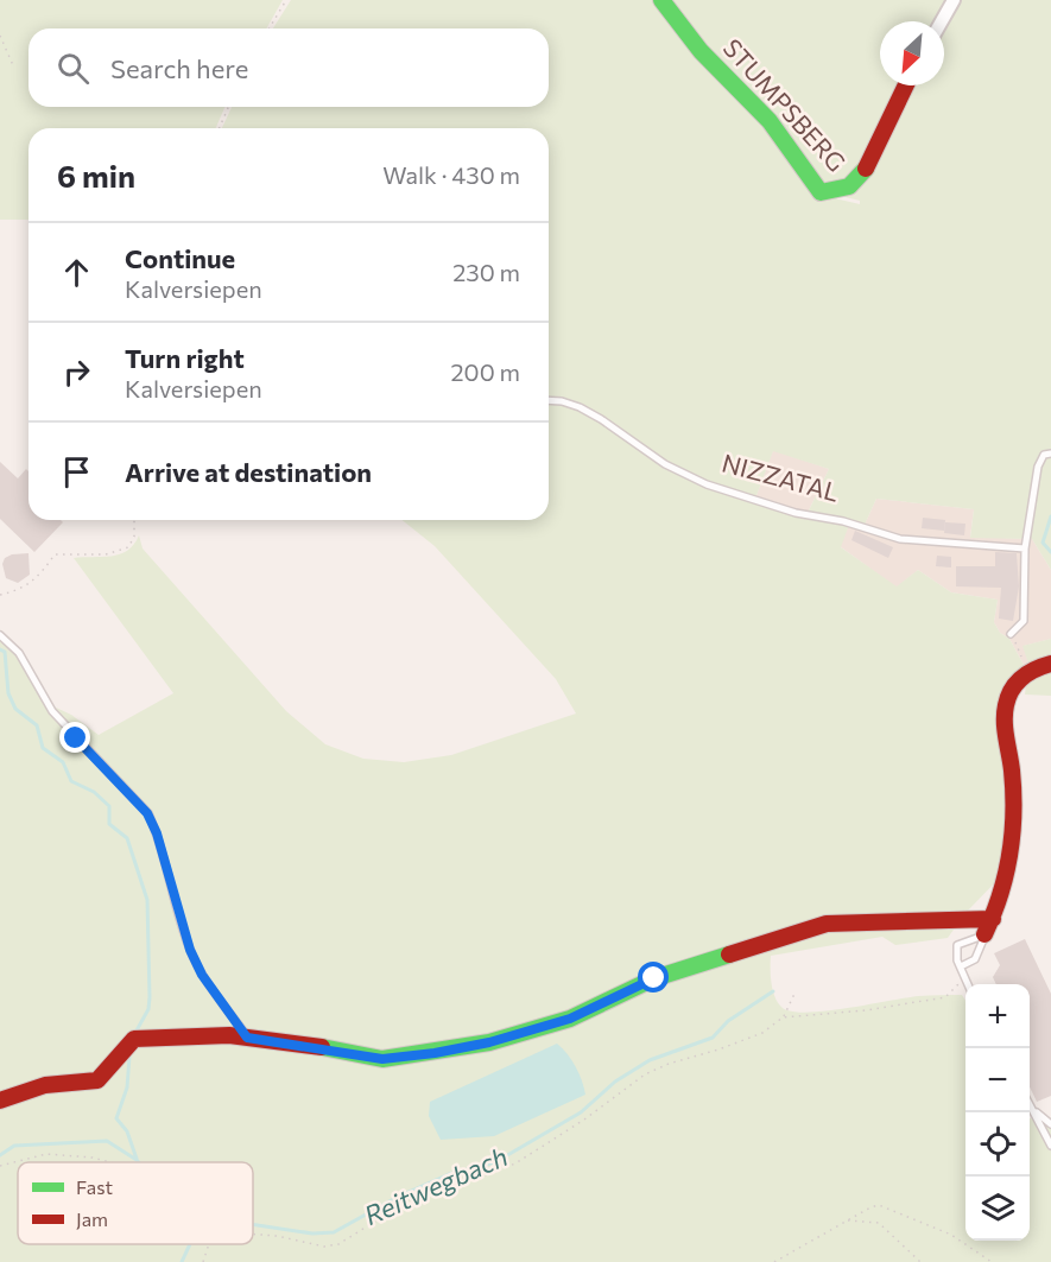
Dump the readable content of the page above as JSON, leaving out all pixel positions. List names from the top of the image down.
{
  "streets": {
    "street": ["STUMPSBERG"],
    "lane": ["NIZZATAL"]
  },
  "water": ["Reitwegbach"],
  "legend": ["Fast", "Jam"],
  "north": "bottom left",
  "page": {
    "search": "Search here",
    "heading": ["6 min", "Walk · 430 m"],
    "list": [
      ["Continue", "Kalversiepen", "230 m"],
      ["Turn right", "Kalversiepen", "200 m"],
      "Arrive at destination"
    ],
    "map_buttons": ["+", "−"]
  }
}
